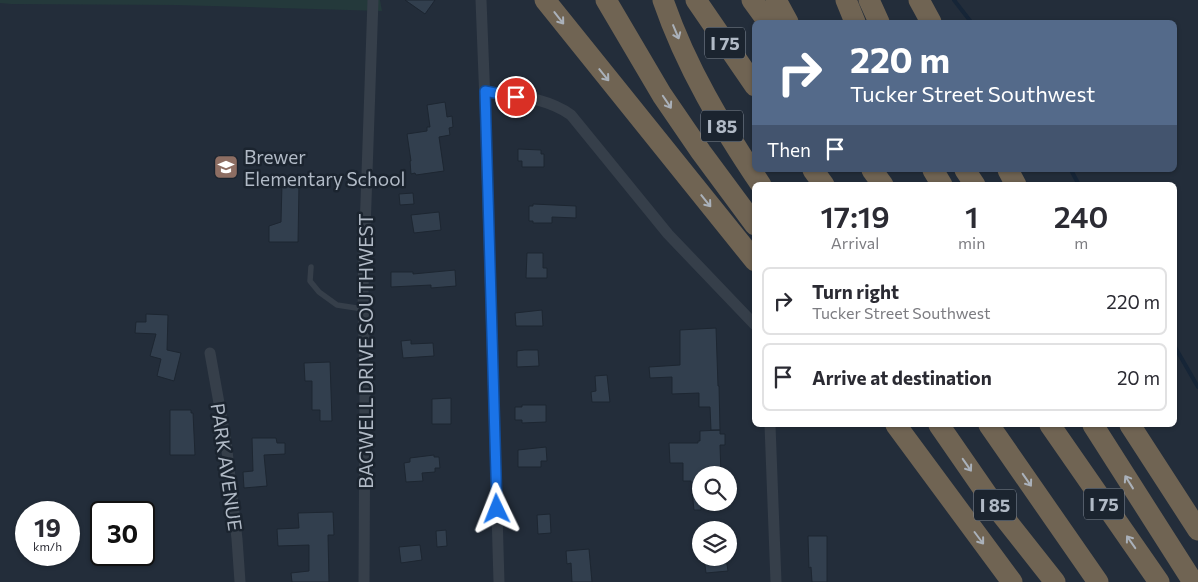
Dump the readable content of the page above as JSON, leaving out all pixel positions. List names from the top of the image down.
{
  "streets": {
    "highway": ["I 75", "I 85"],
    "street": ["BAGWELL DRIVE SOUTHWEST", "PARK AVENUE"]
  },
  "places": {
    "school or university": ["Brewer Elementary School"]
  },
  "page": {
    "turn": ["220 m", "Tucker Street Southwest"],
    "then": "Then",
    "eta": [
      "17:19",
      "Arrival",
      "1",
      "min",
      "240",
      "m"
    ],
    "list": [
      {
        "name": "Turn right",
        "note": "Tucker Street Southwest",
        "value": "220 m"
      },
      {
        "name": "Arrive at destination",
        "value": "20 m"
      }
    ],
    "speed": "19 km/h",
    "limit": "30"
  }
}
